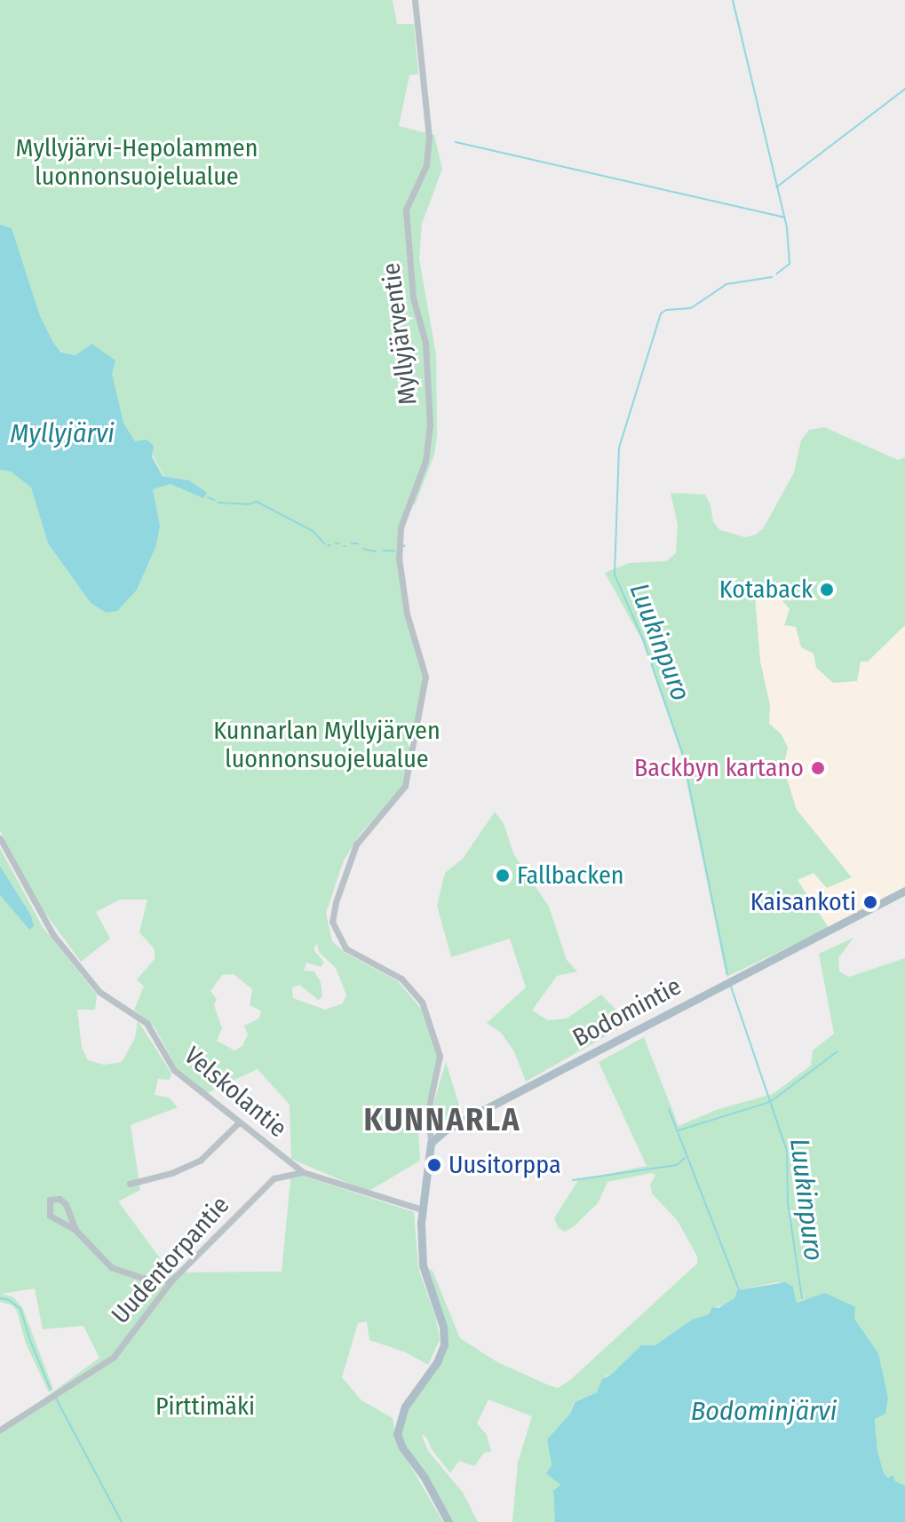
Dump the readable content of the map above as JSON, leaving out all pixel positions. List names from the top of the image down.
{
  "streets": {
    "main road": ["Bodomintie"],
    "street": ["Myllyjärventie", "Velskolantie", "Uudentorpantie"]
  },
  "crossings": [
    ["Myllyjärventie", "Bodomintie"],
    ["Velskolantie", "Uudentorpantie"]
  ],
  "districts": ["KUNNARLA"],
  "water": ["Myllyjärvi", "Luukinpuro", "Bodominjärvi"],
  "parks": ["Myllyjärvi-Hepolammen luonnonsuojelualue", "Kunnarlan Myllyjärven luonnonsuojelualue", "Pirttimäki"],
  "places": [
    "Kotaback",
    "Backbyn kartano",
    "Fallbacken",
    "Kaisankoti",
    "Uusitorppa"
  ]
}
